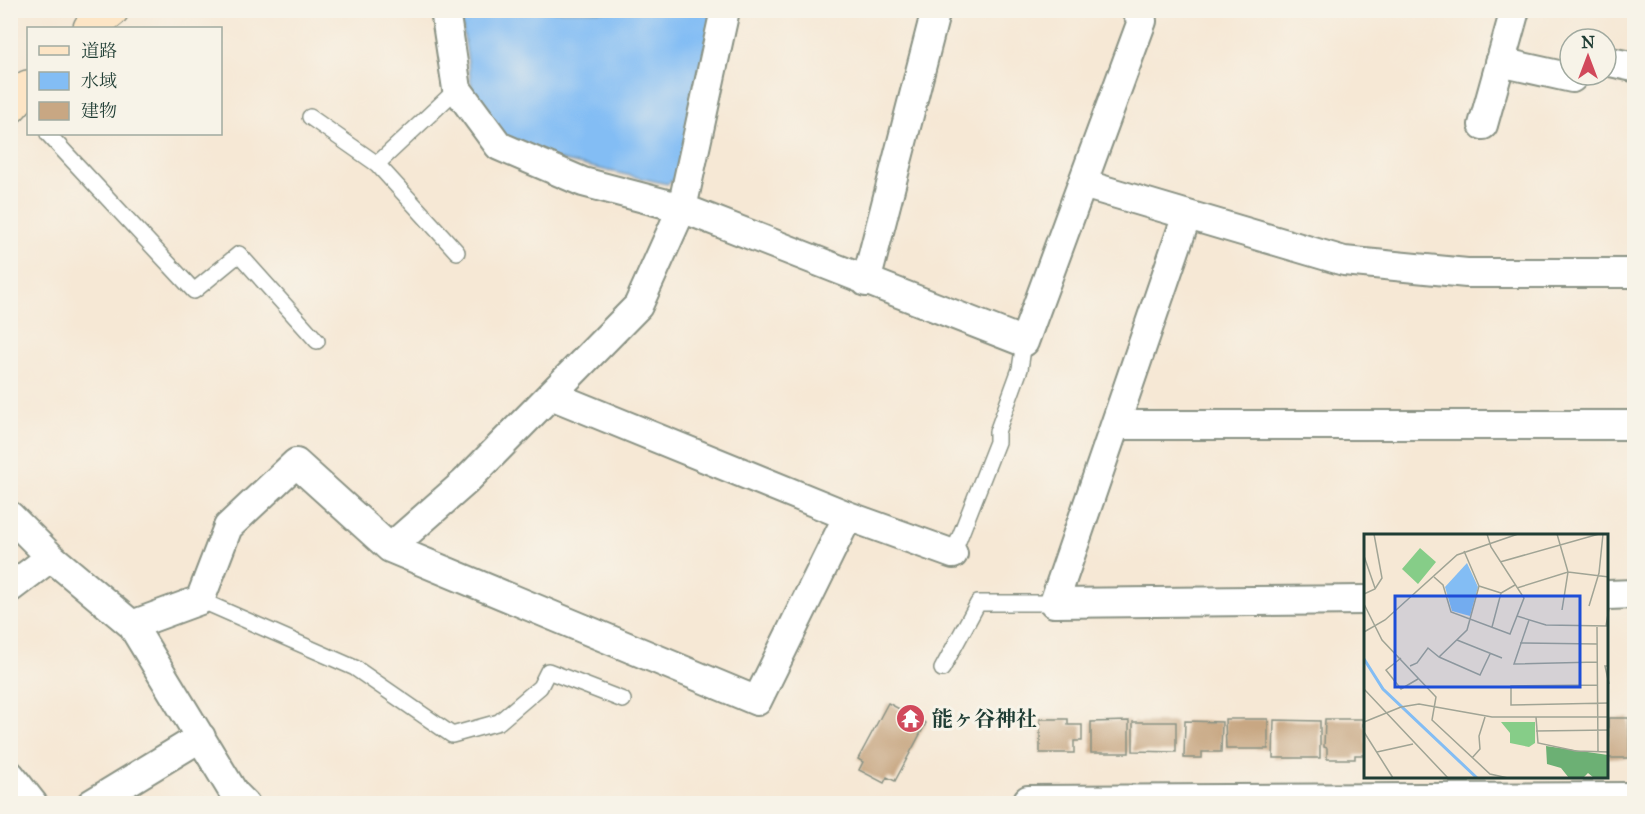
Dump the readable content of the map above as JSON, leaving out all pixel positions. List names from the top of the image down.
{
  "places": {
    "temple": ["能ヶ谷神社"]
  },
  "legend": ["道路", "水域", "建物"],
  "north": "top"
}
